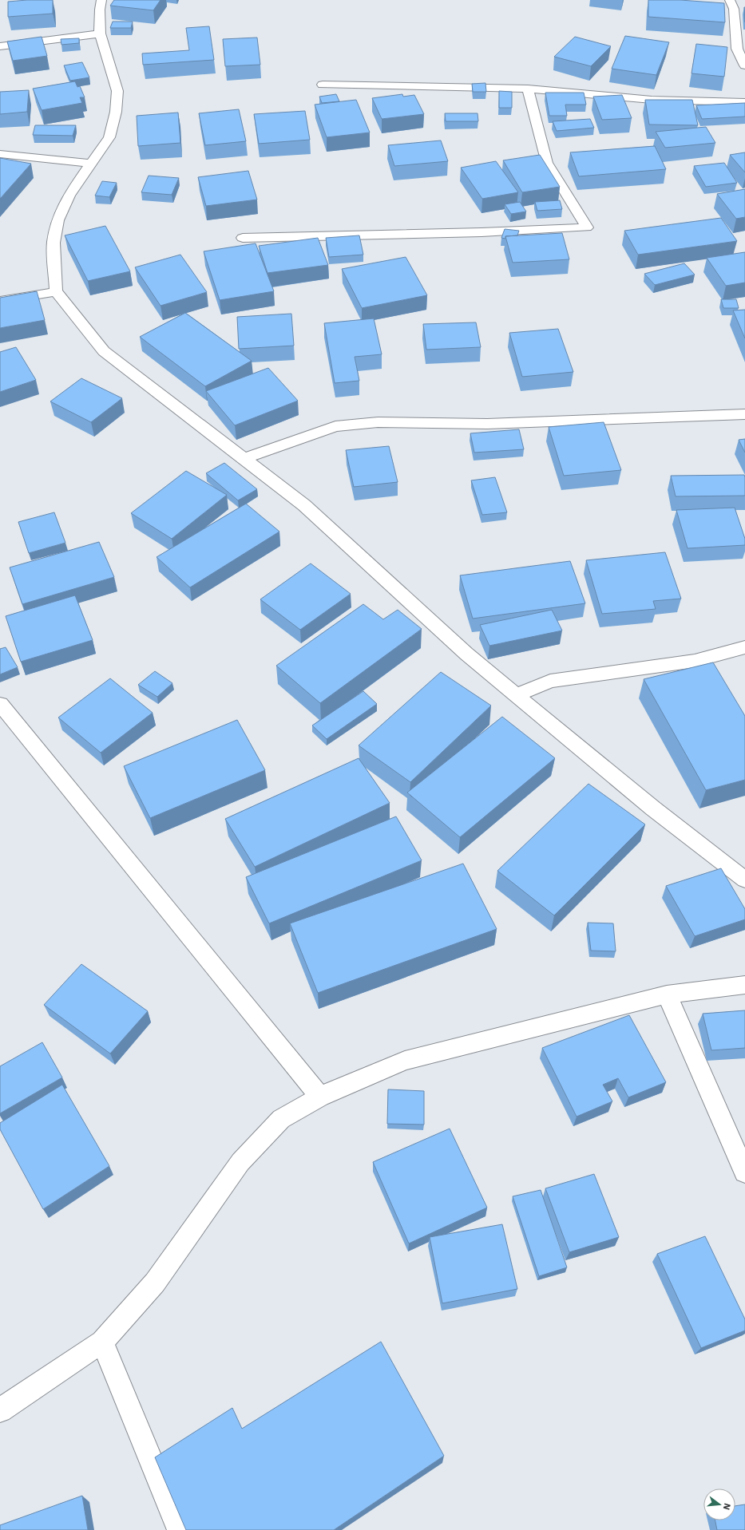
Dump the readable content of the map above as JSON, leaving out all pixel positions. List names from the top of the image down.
{
  "north": "right"
}
